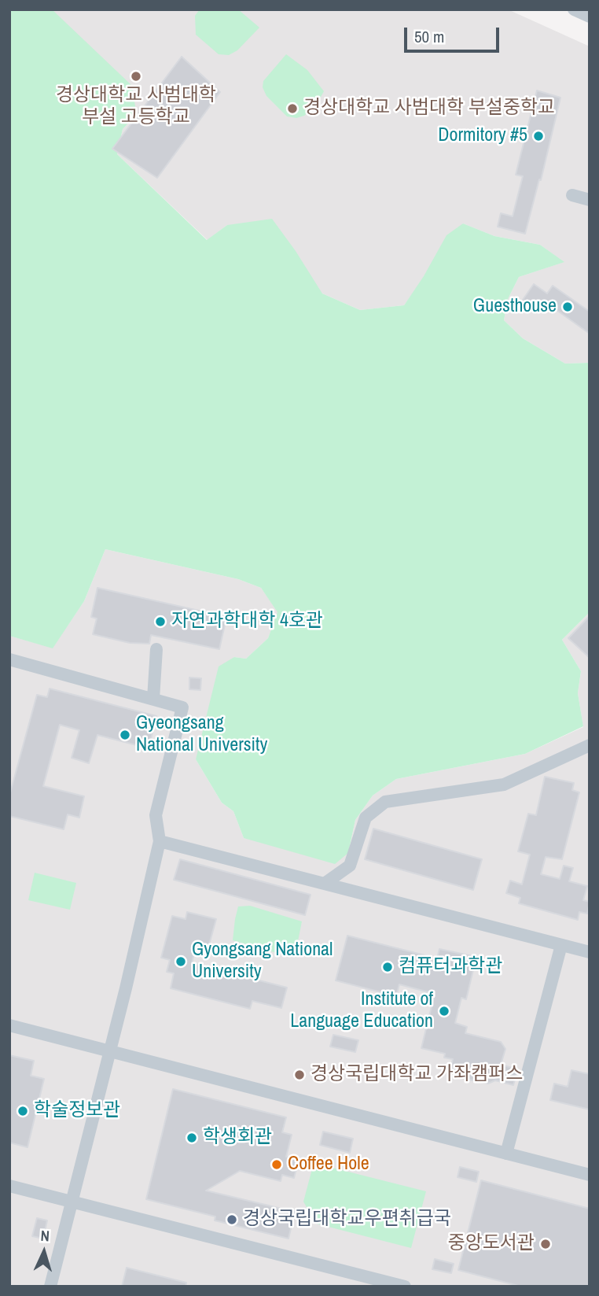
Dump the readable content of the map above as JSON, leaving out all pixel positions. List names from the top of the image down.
{
  "places": [
    "경상대학교 사범대학 부설 고등학교",
    "경상대학교 사범대학 부설중학교",
    "Dormitory #5",
    "Guesthouse",
    "자연과학대학 4호관",
    "Gyeongsang National University",
    "Gyongsang National University",
    "컴퓨터과학관",
    "Institute of Language Education",
    "경상국립대학교 가좌캠퍼스",
    "학술정보관",
    "학생회관",
    "Coffee Hole",
    "경상국립대학교우편취급국",
    "중앙도서관"
  ],
  "scale_bar": "50 m",
  "north": "top"
}
